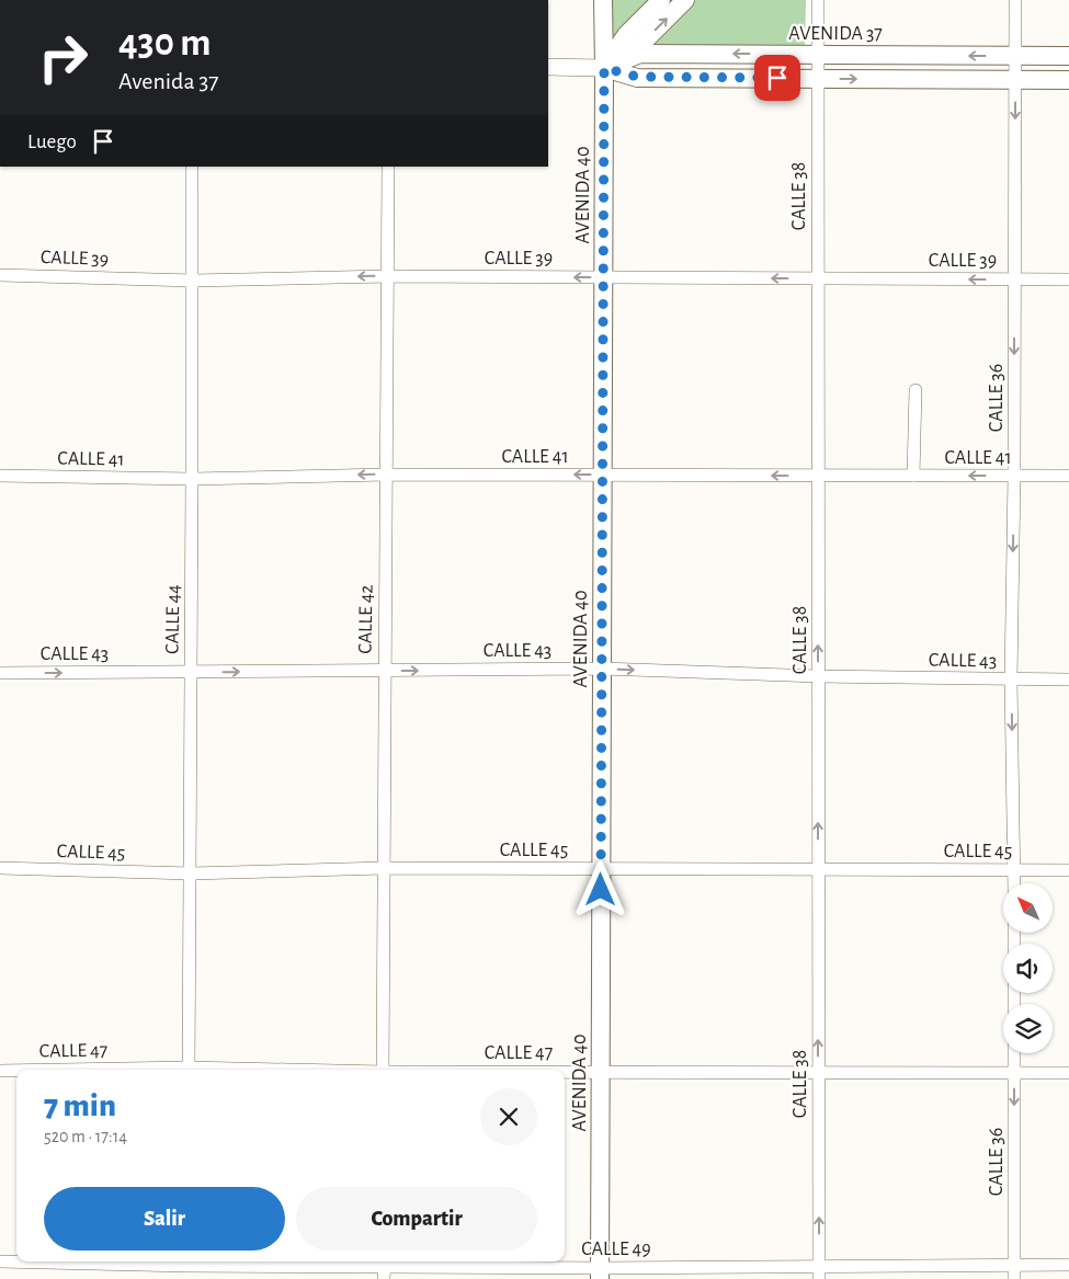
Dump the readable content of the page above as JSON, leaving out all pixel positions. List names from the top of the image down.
{
  "streets": {
    "main road": ["AVENIDA 37", "AVENIDA 40"],
    "street": [
      "CALLE 38",
      "CALLE 39",
      "CALLE 36",
      "CALLE 41",
      "CALLE 44",
      "CALLE 42",
      "CALLE 43",
      "CALLE 45",
      "CALLE 47",
      "CALLE 49"
    ]
  },
  "crossings": [
    ["AVENIDA 37", "AVENIDA 40"],
    ["AVENIDA 37", "CALLE 38"],
    ["AVENIDA 37", "CALLE 36"],
    ["AVENIDA 40", "CALLE 39"],
    ["AVENIDA 40", "CALLE 41"],
    ["AVENIDA 40", "CALLE 43"],
    ["AVENIDA 40", "CALLE 45"],
    ["AVENIDA 40", "CALLE 47"],
    ["AVENIDA 40", "CALLE 49"],
    ["CALLE 38", "CALLE 39"],
    ["CALLE 38", "CALLE 41"],
    ["CALLE 38", "CALLE 43"],
    ["CALLE 38", "CALLE 45"],
    ["CALLE 38", "CALLE 47"],
    ["CALLE 38", "CALLE 49"],
    ["CALLE 39", "CALLE 36"],
    ["CALLE 39", "CALLE 44"],
    ["CALLE 39", "CALLE 42"],
    ["CALLE 36", "CALLE 41"],
    ["CALLE 36", "CALLE 43"],
    ["CALLE 36", "CALLE 45"],
    ["CALLE 36", "CALLE 47"],
    ["CALLE 36", "CALLE 49"],
    ["CALLE 41", "CALLE 44"],
    ["CALLE 41", "CALLE 42"],
    ["CALLE 44", "CALLE 43"],
    ["CALLE 44", "CALLE 45"],
    ["CALLE 42", "CALLE 43"],
    ["CALLE 42", "CALLE 45"]
  ],
  "one_way": [
    "CALLE 38",
    "CALLE 39",
    "CALLE 36",
    "CALLE 41",
    "CALLE 43"
  ],
  "north": "top left",
  "page": {
    "turn": ["430 m", "Avenida 37"],
    "then": "Luego",
    "heading": ["7 min", "520 m · 17:14"],
    "buttons": ["Salir", "Compartir"]
  }
}
